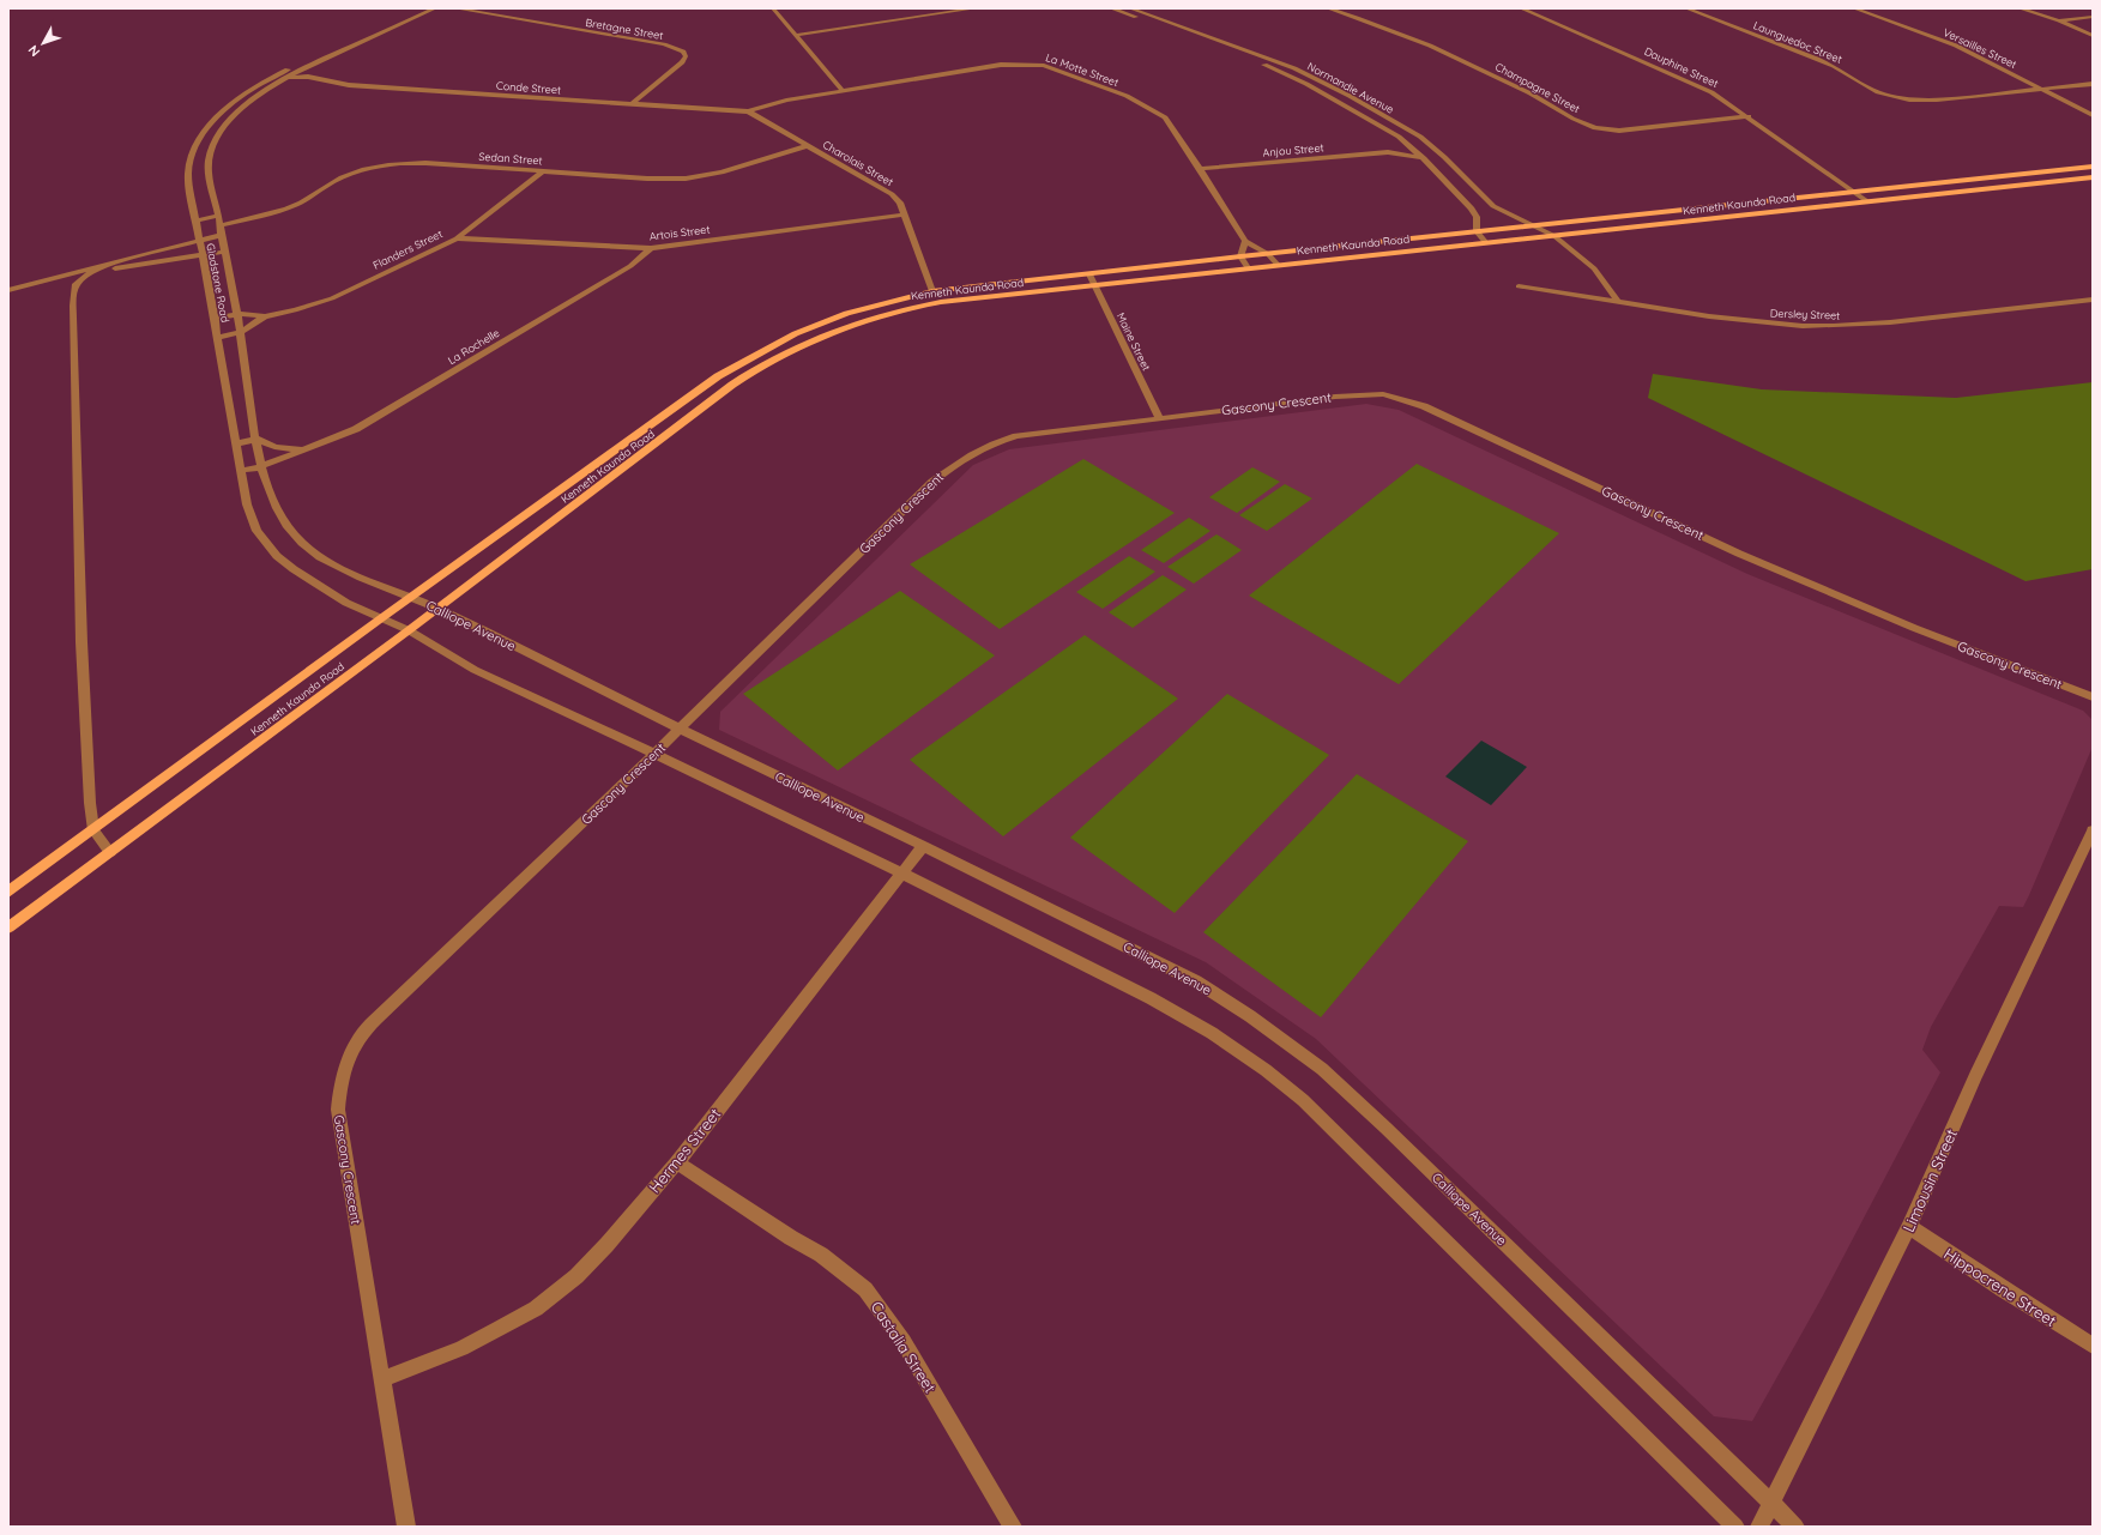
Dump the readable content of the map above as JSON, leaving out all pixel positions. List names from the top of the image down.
{
  "streets": {
    "main road": ["Kenneth Kaunda Road"],
    "street": [
      "Bretagne Street",
      "Launguedoc Street",
      "Versailles Street",
      "Dauphine Street",
      "La Motte Street",
      "Conde Street",
      "Normandie Avenue",
      "Champagne Street",
      "Anjou Street",
      "Sedan Street",
      "Charolais Street",
      "Artois Street",
      "Flanders Street",
      "Gladstone Road",
      "Dersley Street",
      "Maine Street",
      "La Rochelle",
      "Gascony Crescent",
      "Calliope Avenue",
      "Hermes Street",
      "Limousin Street",
      "Hippocrene Street",
      "Castalia Street"
    ]
  },
  "crossings": [
    ["Bretagne Street", "Conde Street"],
    ["Launguedoc Street", "Versailles Street"],
    ["Dauphine Street", "Champagne Street"],
    ["Dauphine Street", "Kenneth Kaunda Road"],
    ["La Motte Street", "Conde Street"],
    ["La Motte Street", "Anjou Street"],
    ["La Motte Street", "Charolais Street"],
    ["La Motte Street", "Kenneth Kaunda Road"],
    ["Conde Street", "Charolais Street"],
    ["Conde Street", "Gladstone Road"],
    ["Normandie Avenue", "Anjou Street"],
    ["Normandie Avenue", "Kenneth Kaunda Road"],
    ["Normandie Avenue", "Dersley Street"],
    ["Sedan Street", "Charolais Street"],
    ["Sedan Street", "Flanders Street"],
    ["Sedan Street", "Gladstone Road"],
    ["Charolais Street", "Kenneth Kaunda Road"],
    ["Charolais Street", "Artois Street"],
    ["Kenneth Kaunda Road", "Gladstone Road"],
    ["Kenneth Kaunda Road", "Maine Street"],
    ["Kenneth Kaunda Road", "Calliope Avenue"],
    ["Artois Street", "Flanders Street"],
    ["Artois Street", "La Rochelle"],
    ["Flanders Street", "Gladstone Road"],
    ["Gladstone Road", "La Rochelle"],
    ["Gladstone Road", "Calliope Avenue"],
    ["Maine Street", "Gascony Crescent"],
    ["Gascony Crescent", "Calliope Avenue"],
    ["Gascony Crescent", "Hermes Street"],
    ["Calliope Avenue", "Hermes Street"],
    ["Calliope Avenue", "Limousin Street"],
    ["Hermes Street", "Castalia Street"],
    ["Limousin Street", "Hippocrene Street"]
  ],
  "north": "bottom left"
}
